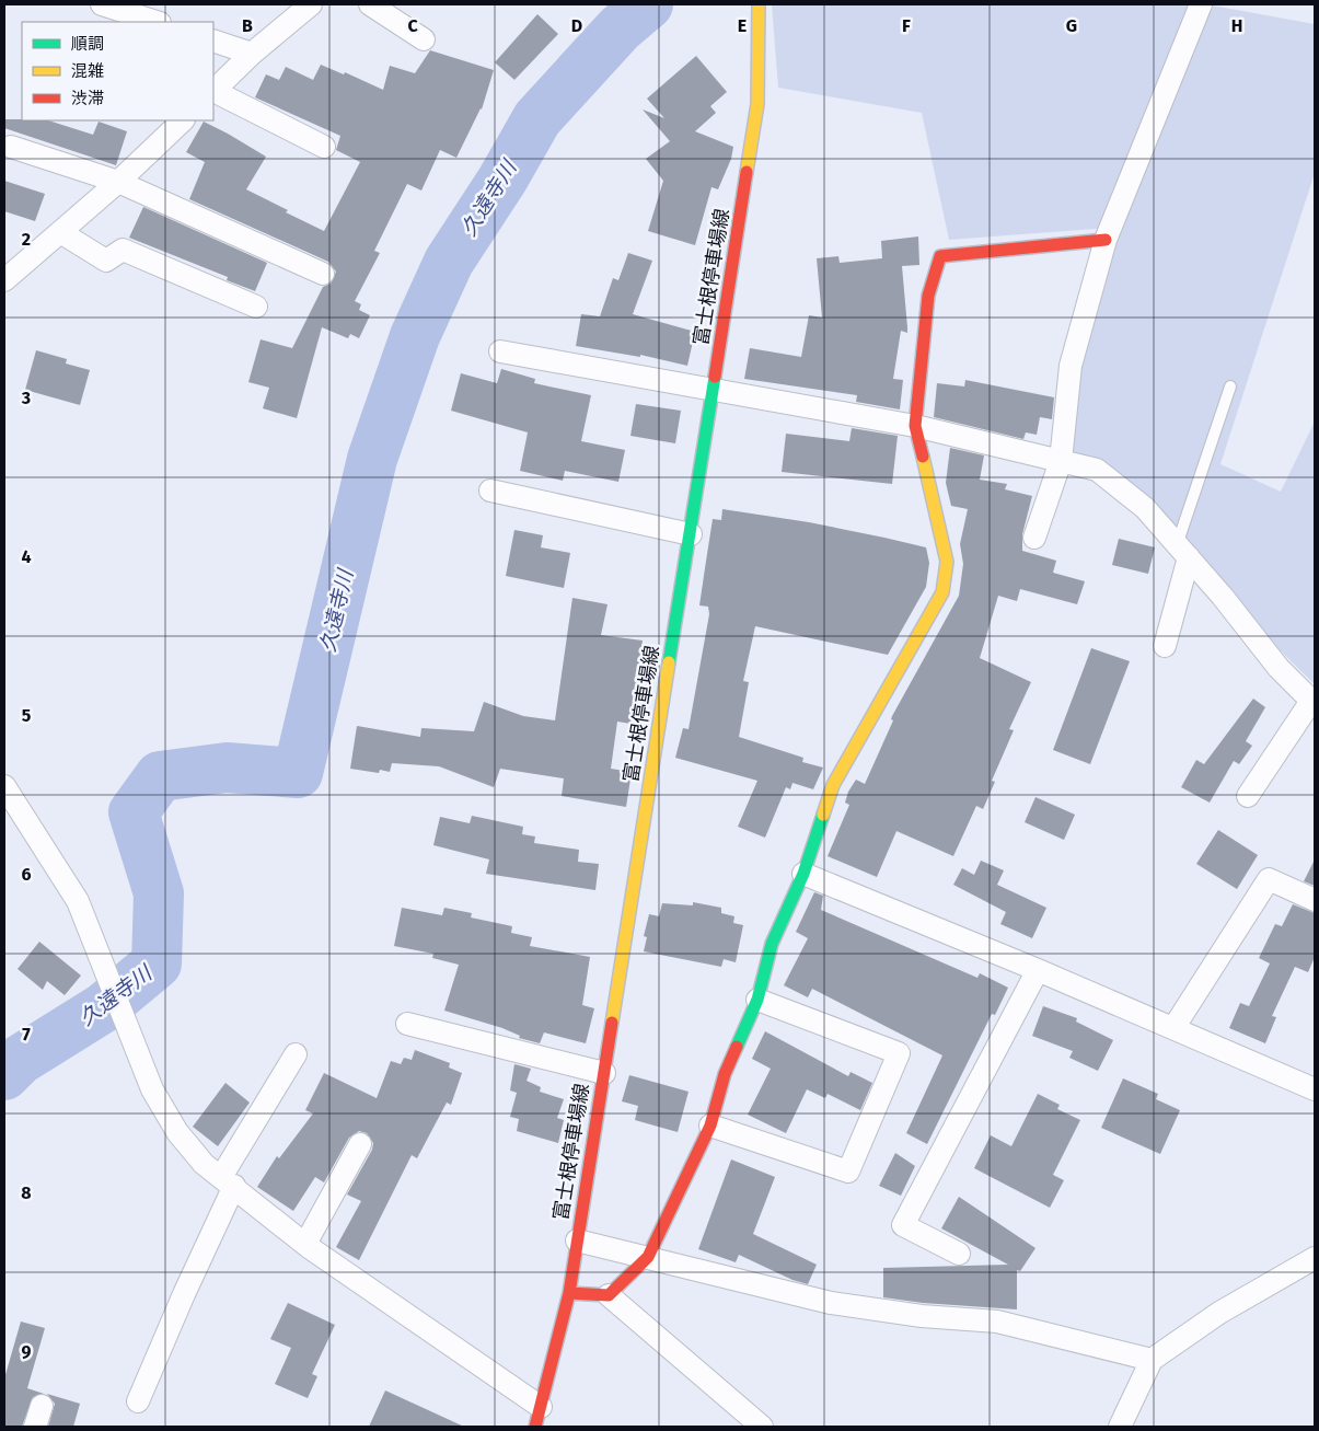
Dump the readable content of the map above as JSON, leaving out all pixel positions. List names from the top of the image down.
{
  "streets": {
    "main road": ["富士根停車場線"]
  },
  "water": ["久遠寺川"],
  "legend": ["順調", "混雑", "渋滞"],
  "grid": {
    "columns": [
      "B",
      "C",
      "D",
      "E",
      "F",
      "G",
      "H"
    ],
    "rows": [
      "2",
      "3",
      "4",
      "5",
      "6",
      "7",
      "8",
      "9"
    ]
  }
}
